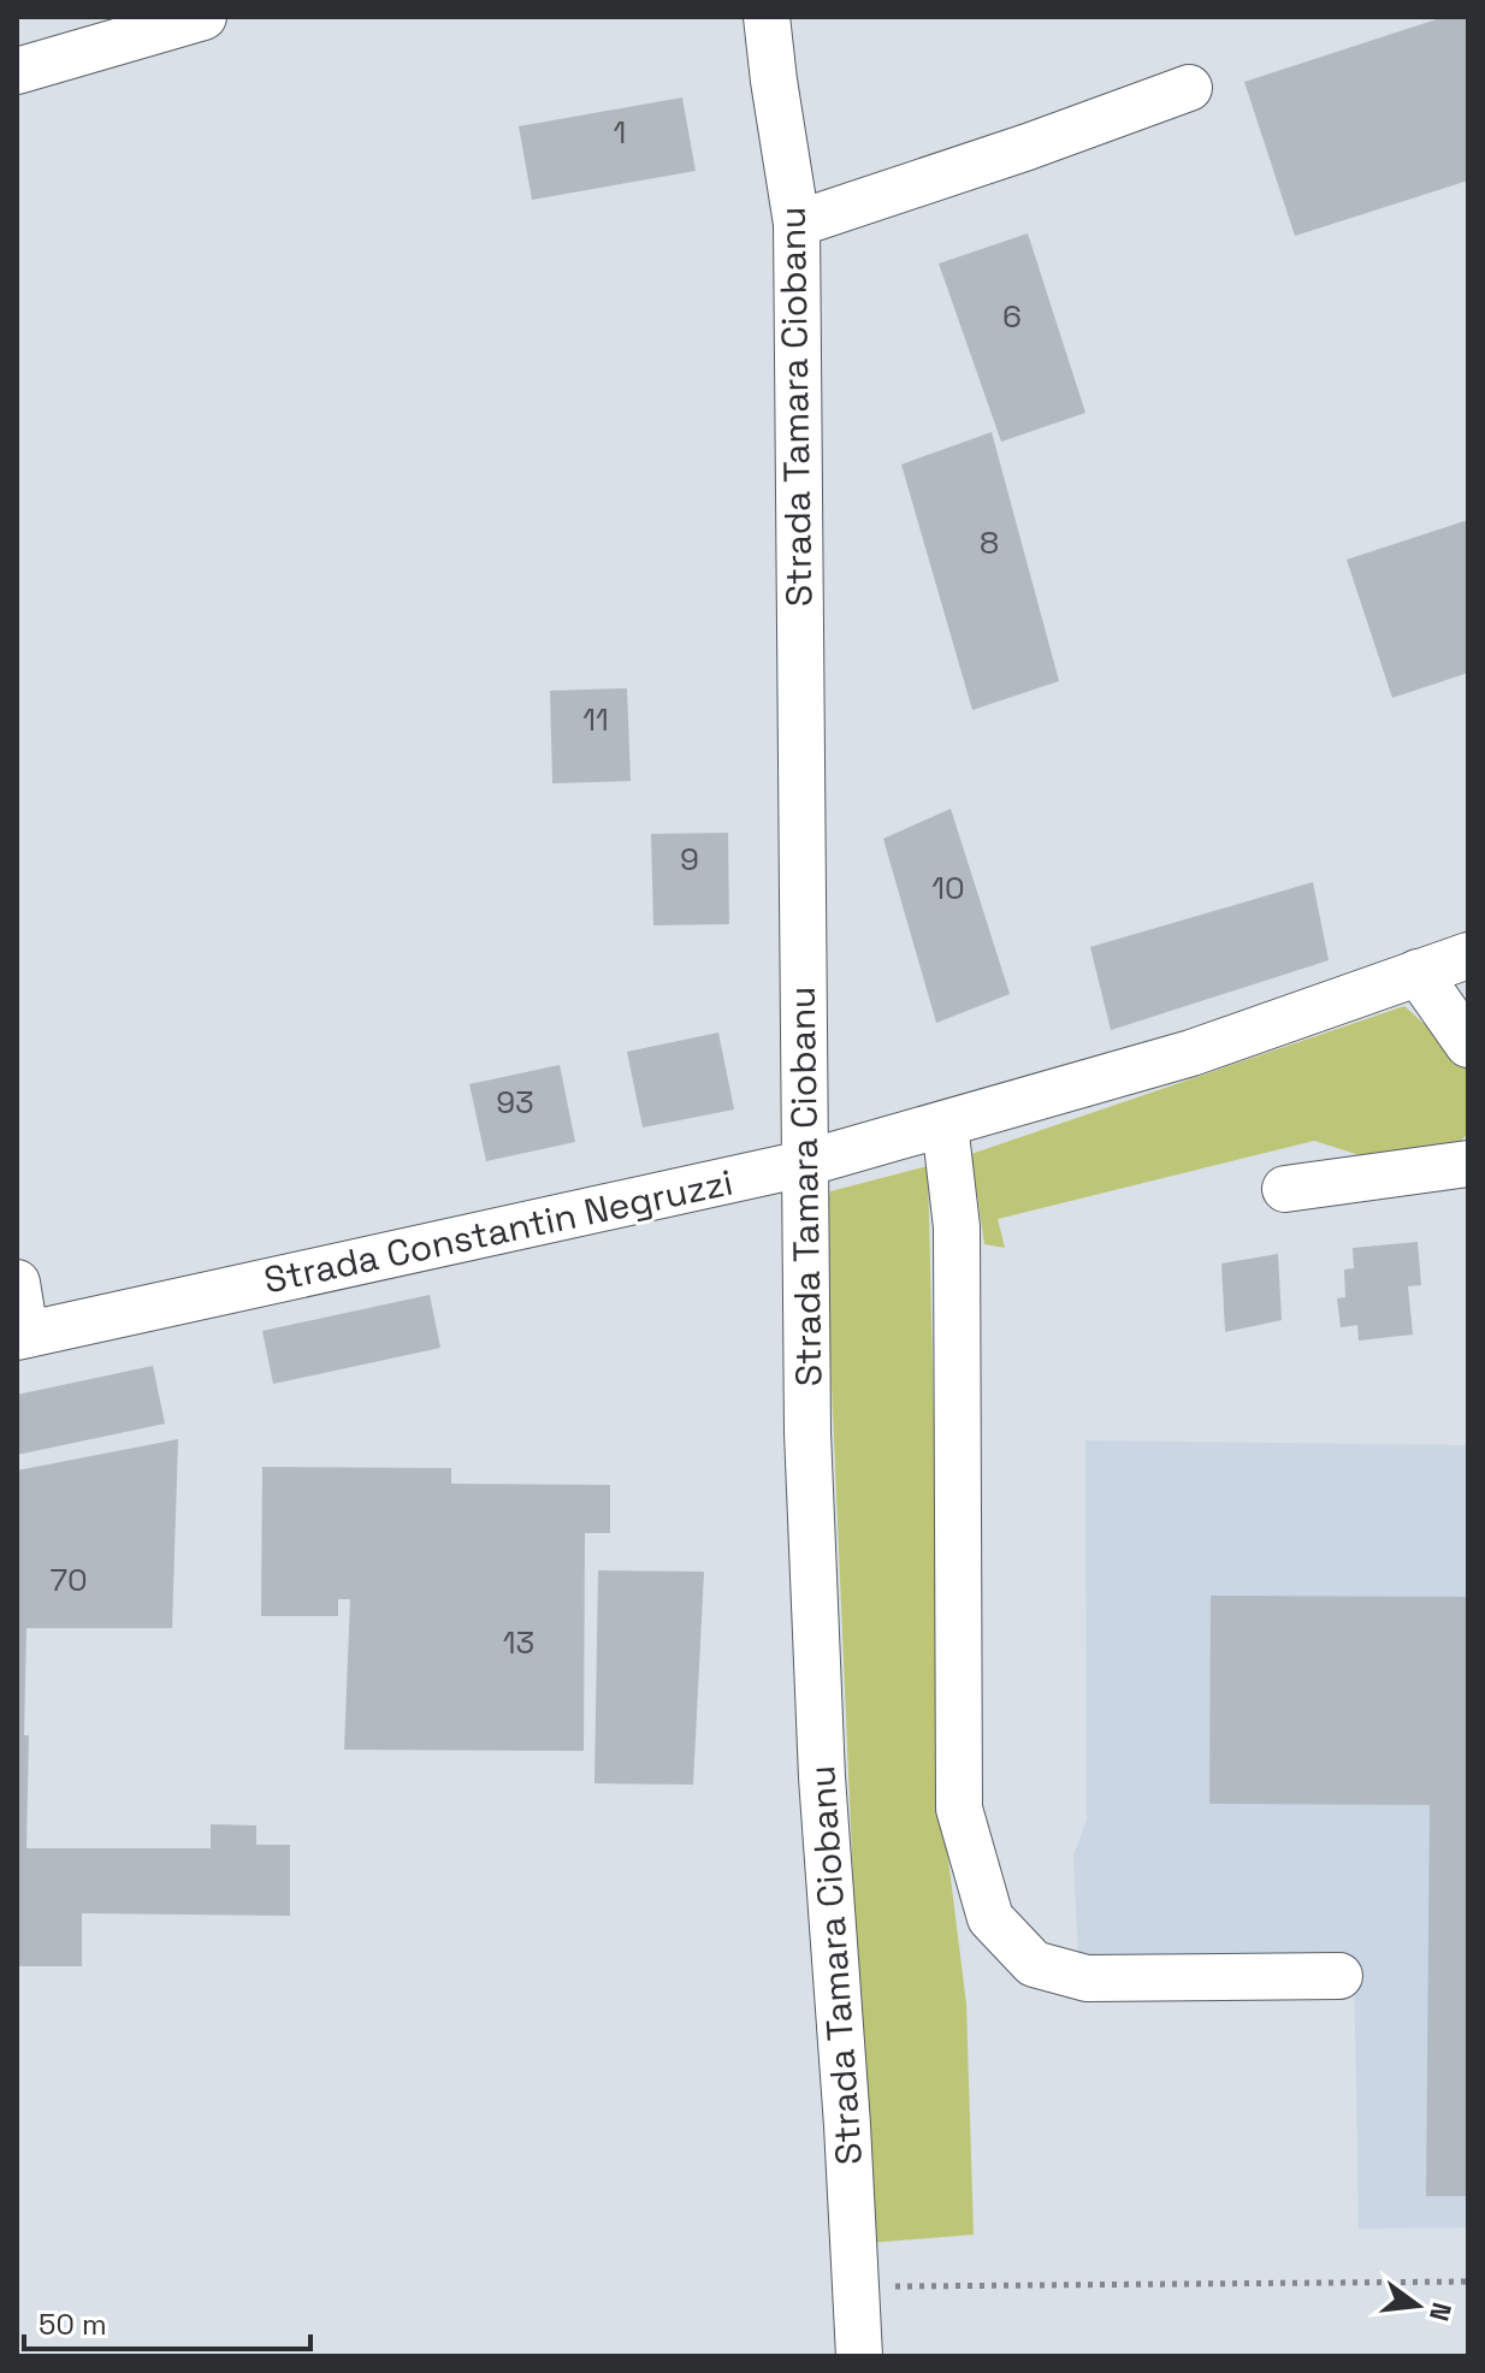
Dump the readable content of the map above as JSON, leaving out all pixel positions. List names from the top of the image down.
{
  "streets": {
    "street": ["Strada Tamara Ciobanu", "Strada Constantin Negruzzi"]
  },
  "crossings": [
    ["Strada Tamara Ciobanu", "Strada Constantin Negruzzi"]
  ],
  "house_numbers": [
    "1",
    "6",
    "8",
    "11",
    "9",
    "10",
    "93",
    "70",
    "13"
  ],
  "scale_bar": "50 m",
  "north": "right"
}
